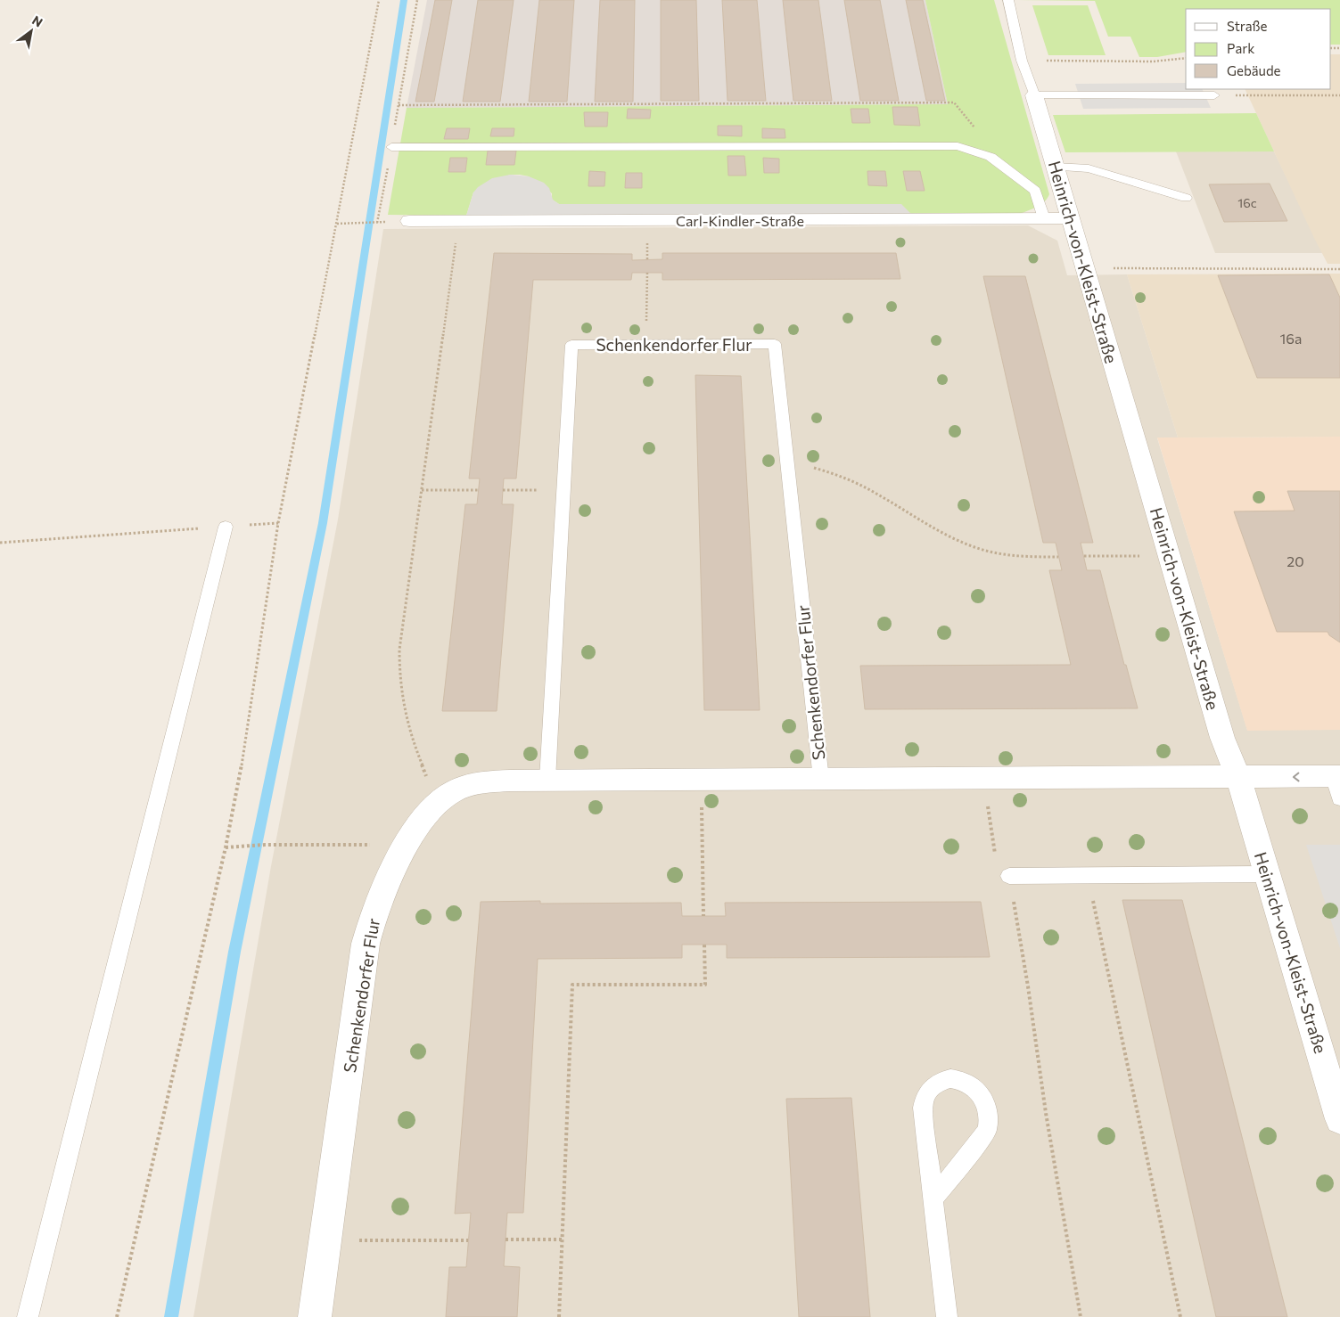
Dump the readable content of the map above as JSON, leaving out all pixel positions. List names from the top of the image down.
{
  "streets": {
    "street": ["Carl-Kindler-Straße", "Heinrich-von-Kleist-Straße", "Schenkendorfer Flur"]
  },
  "crossings": [
    ["Carl-Kindler-Straße", "Heinrich-von-Kleist-Straße"],
    ["Heinrich-von-Kleist-Straße", "Schenkendorfer Flur"]
  ],
  "house_numbers": ["16c", "16a", "20"],
  "legend": ["Straße", "Park", "Gebäude"],
  "north": "top right"
}
